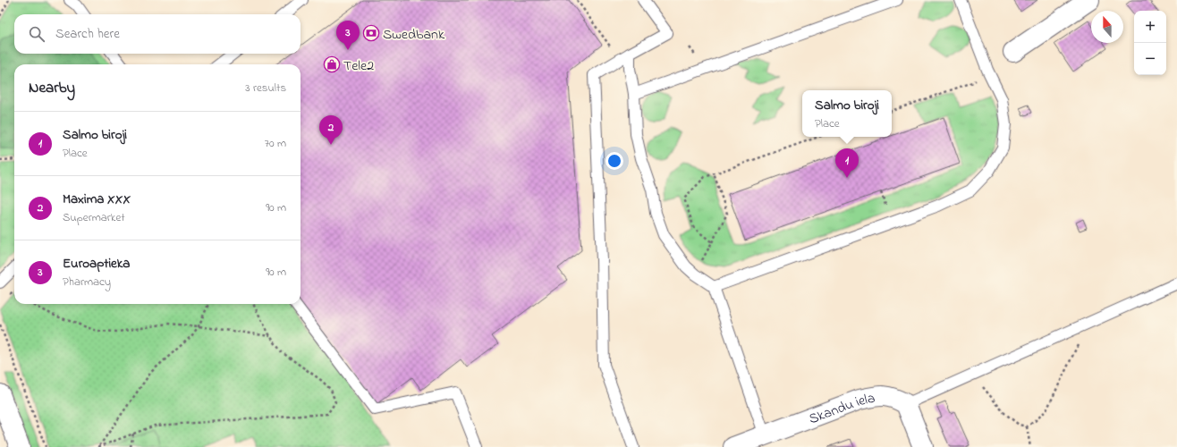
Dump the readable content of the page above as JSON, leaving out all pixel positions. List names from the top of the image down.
{
  "streets": {
    "street": ["Skandu iela"]
  },
  "places": {
    "bank": ["Swedbank"],
    "shop": ["Tele2"]
  },
  "north": "top",
  "page": {
    "map_buttons": ["+", "−"],
    "search": "Search here",
    "pins": ["3", "2", "1"],
    "heading": ["Nearby", "3 results"],
    "popup": ["Salmo biroji", "Place"],
    "list": [
      {
        "mark": "1",
        "name": "Salmo biroji",
        "note": "Place",
        "value": "70 m"
      },
      {
        "mark": "2",
        "name": "Maxima XXX",
        "note": "Supermarket",
        "value": "90 m"
      },
      {
        "mark": "3",
        "name": "Euroaptieka",
        "note": "Pharmacy",
        "value": "90 m"
      }
    ]
  }
}
